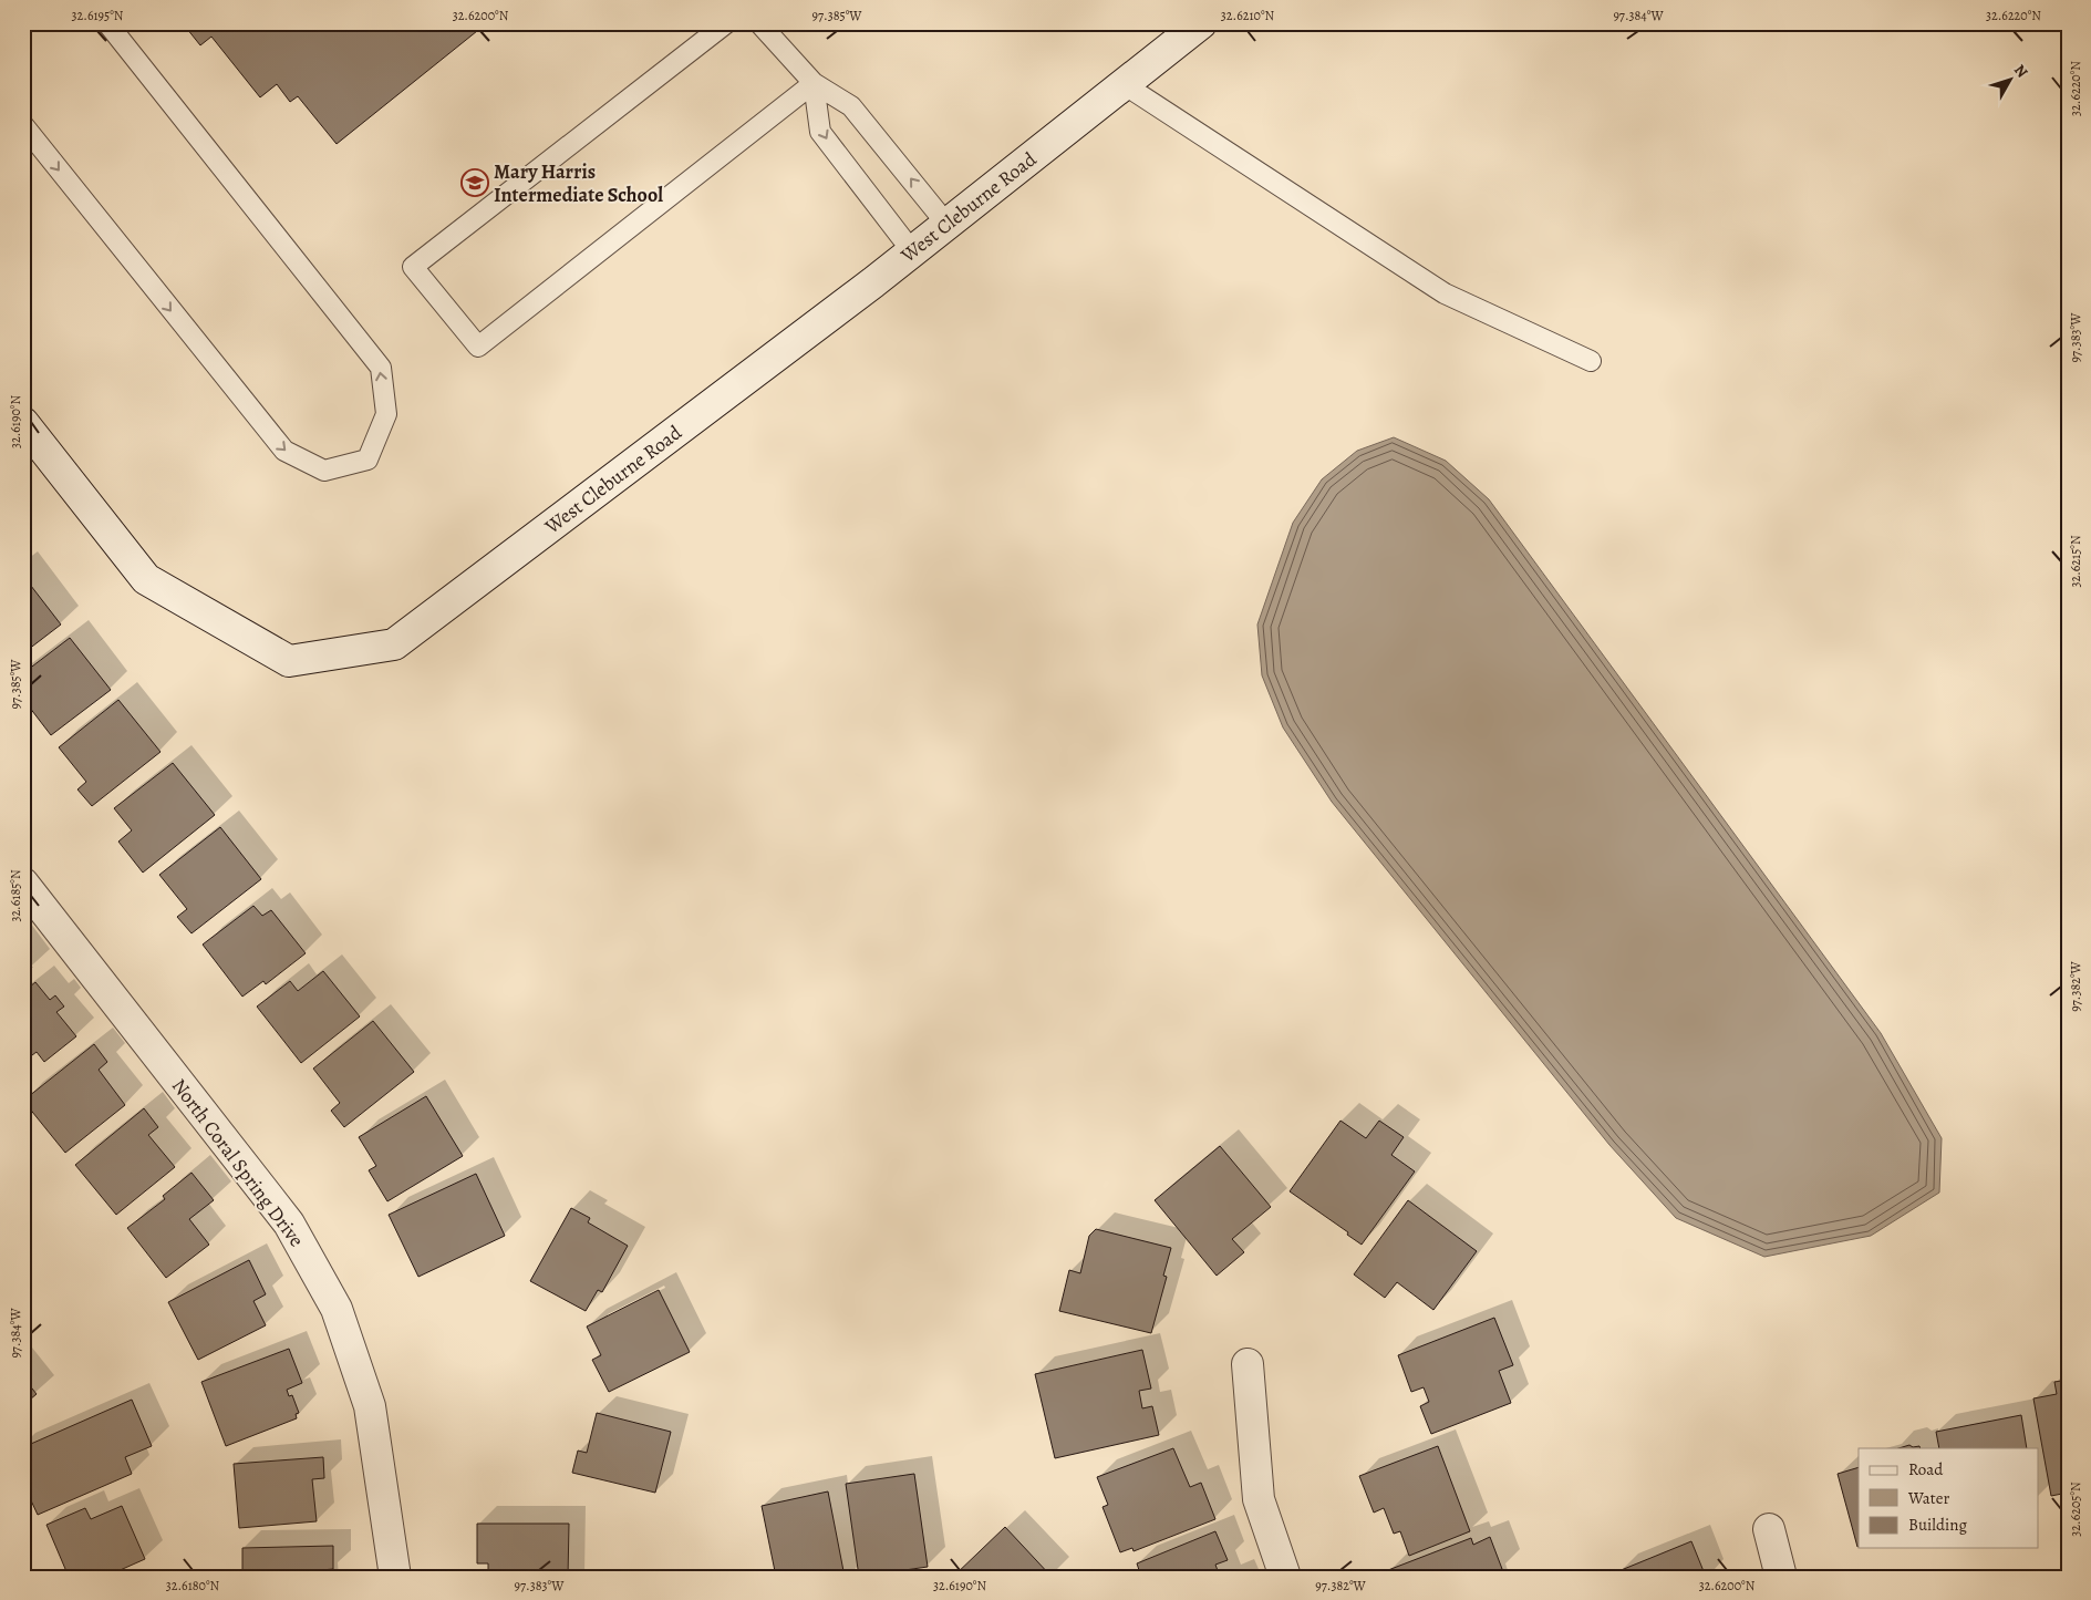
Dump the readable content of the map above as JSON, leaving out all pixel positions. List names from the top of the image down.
{
  "streets": {
    "street": ["West Cleburne Road", "North Coral Spring Drive"]
  },
  "places": {
    "school or university": ["Mary Harris Intermediate School"]
  },
  "legend": ["Road", "Water", "Building"],
  "north": "top right",
  "coordinates": [
    "32.6195°N",
    "32.6200°N",
    "97.385°W",
    "32.6210°N",
    "97.384°W",
    "32.6220°N",
    "97.383°W",
    "32.6190°N",
    "32.6215°N",
    "32.6185°N",
    "97.382°W",
    "32.6205°N",
    "32.6180°N"
  ]
}
